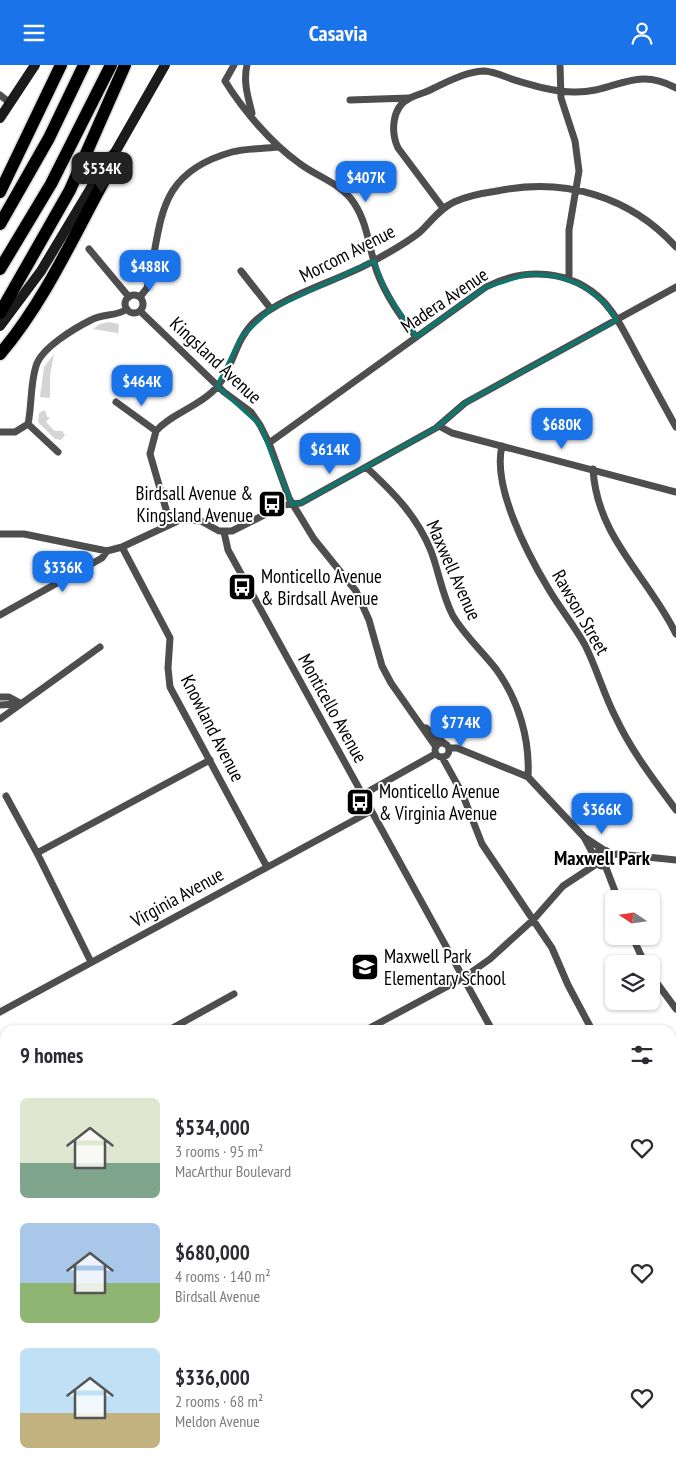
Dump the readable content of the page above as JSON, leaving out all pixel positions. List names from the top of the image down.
{
  "streets": {
    "street": [
      "Morcom Avenue",
      "Madera Avenue",
      "Kingsland Avenue",
      "Maxwell Avenue",
      "Rawson Street",
      "Monticello Avenue",
      "Knowland Avenue",
      "Virginia Avenue"
    ]
  },
  "crossings": [
    ["Morcom Avenue", "Kingsland Avenue"],
    ["Madera Avenue", "Kingsland Avenue"],
    ["Kingsland Avenue", "Maxwell Avenue"],
    ["Monticello Avenue", "Virginia Avenue"],
    ["Knowland Avenue", "Virginia Avenue"]
  ],
  "districts": ["Maxwell Park"],
  "places": {
    "bus stop": ["Birdsall Avenue & Kingsland Avenue", "Monticello Avenue & Birdsall Avenue", "Monticello Avenue & Virginia Avenue"],
    "school or university": ["Maxwell Park Elementary School"]
  },
  "north": "left",
  "page": {
    "header": "Casavia",
    "price": [
      "$534K",
      "$407K",
      "$488K",
      "$464K",
      "$680K",
      "$614K",
      "$336K",
      "$774K",
      "$366K"
    ],
    "heading": "9 homes",
    "list": [
      {
        "name": "$534,000",
        "note": "3 rooms · 95 m² · MacArthur Boulevard"
      },
      {
        "name": "$680,000",
        "note": "4 rooms · 140 m² · Birdsall Avenue"
      },
      {
        "name": "$336,000",
        "note": "2 rooms · 68 m² · Meldon Avenue"
      }
    ]
  }
}
